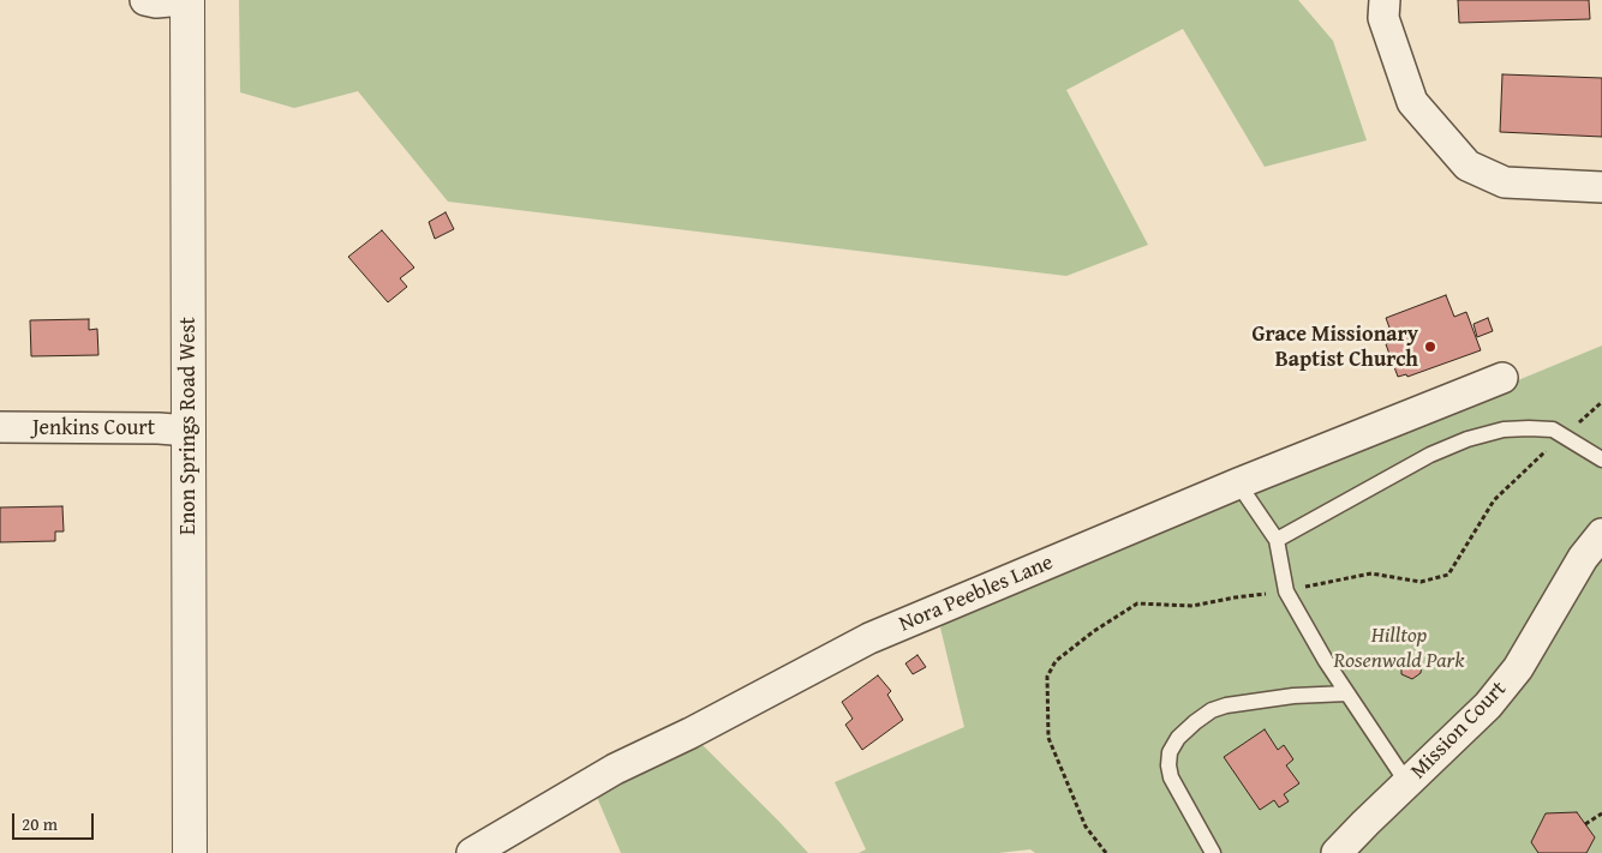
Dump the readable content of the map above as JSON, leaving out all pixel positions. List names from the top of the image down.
{
  "streets": {
    "street": [
      "Enon Springs Road West",
      "Jenkins Court",
      "Nora Peebles Lane",
      "Mission Court"
    ]
  },
  "crossings": [
    ["Enon Springs Road West", "Jenkins Court"]
  ],
  "parks": ["Hilltop Rosenwald Park"],
  "places": ["Grace Missionary Baptist Church"],
  "scale_bar": "20 m"
}
